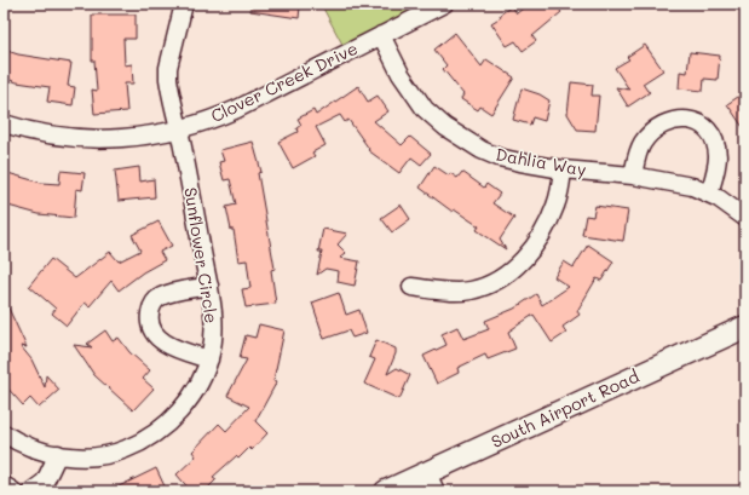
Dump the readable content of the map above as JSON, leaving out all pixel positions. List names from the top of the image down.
{
  "streets": {
    "main road": ["South Airport Road"],
    "street": ["Clover Creek Drive", "Dahlia Way", "Sunflower Circle"]
  },
  "crossings": [
    ["Clover Creek Drive", "Dahlia Way"],
    ["Clover Creek Drive", "Sunflower Circle"]
  ]
}
